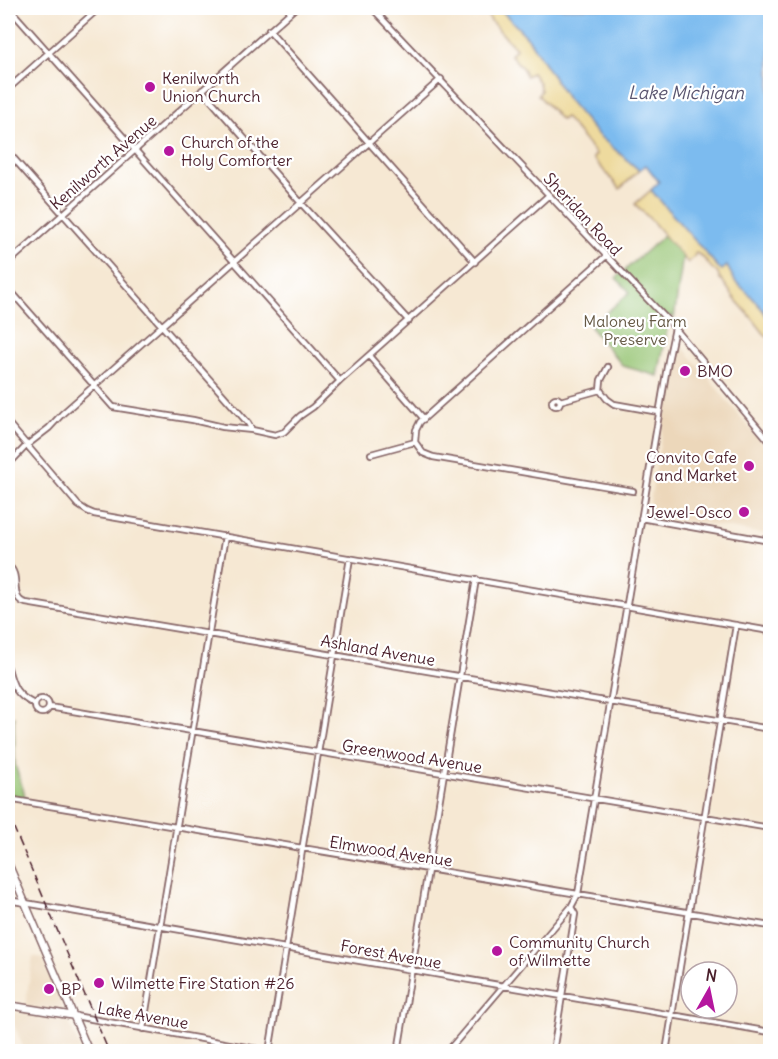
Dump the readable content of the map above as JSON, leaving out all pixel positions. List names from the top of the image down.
{
  "streets": {
    "main road": ["Lake Avenue"],
    "street": [
      "Kenilworth Avenue",
      "Sheridan Road",
      "Ashland Avenue",
      "Greenwood Avenue",
      "Elmwood Avenue",
      "Forest Avenue"
    ]
  },
  "water": ["Lake Michigan"],
  "parks": ["Maloney Farm Preserve"],
  "places": [
    "Kenilworth Union Church",
    "Church of the Holy Comforter",
    "BMO",
    "Convito Cafe and Market",
    "Jewel-Osco",
    "Community Church of Wilmette",
    "Wilmette Fire Station #26",
    "BP"
  ],
  "north": "top"
}
